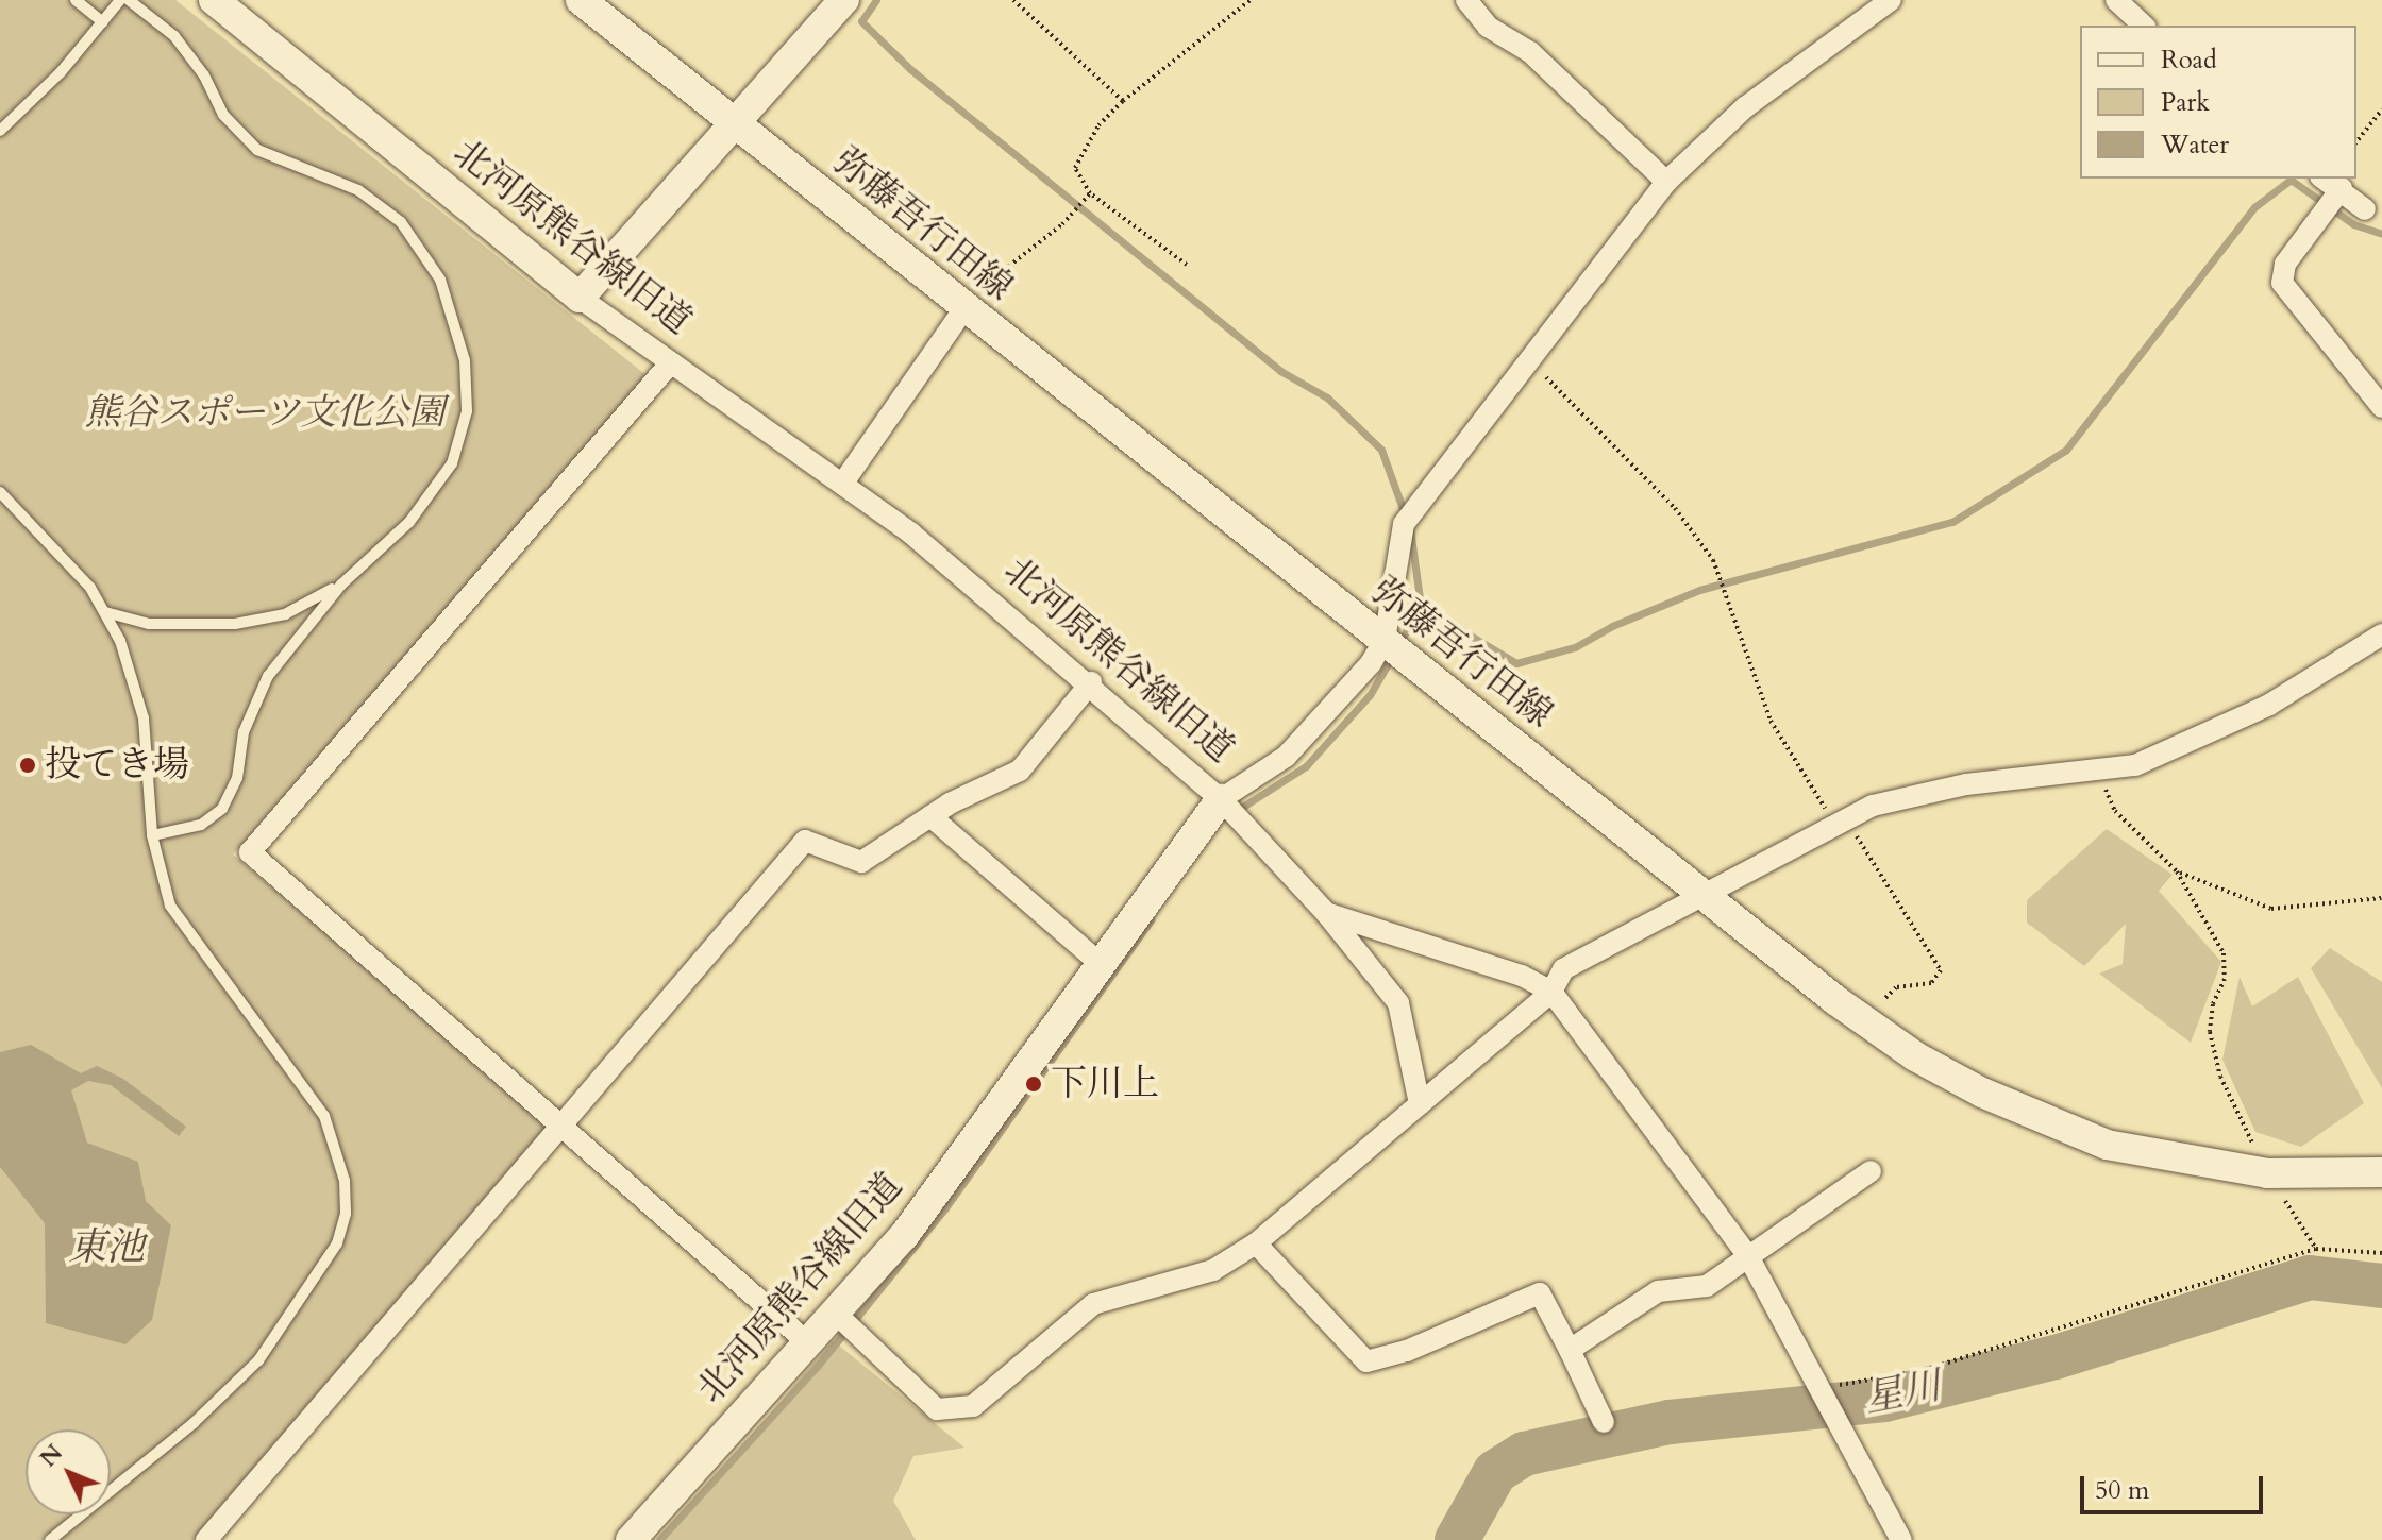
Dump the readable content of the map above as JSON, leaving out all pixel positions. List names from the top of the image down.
{
  "streets": {
    "main road": ["弥藤吾行田線", "北河原熊谷線旧道"]
  },
  "water": ["東池", "星川"],
  "parks": ["熊谷スポーツ文化公園"],
  "places": ["投てき場", "下川上"],
  "legend": ["Road", "Park", "Water"],
  "scale_bar": "50 m",
  "north": "top left"
}
